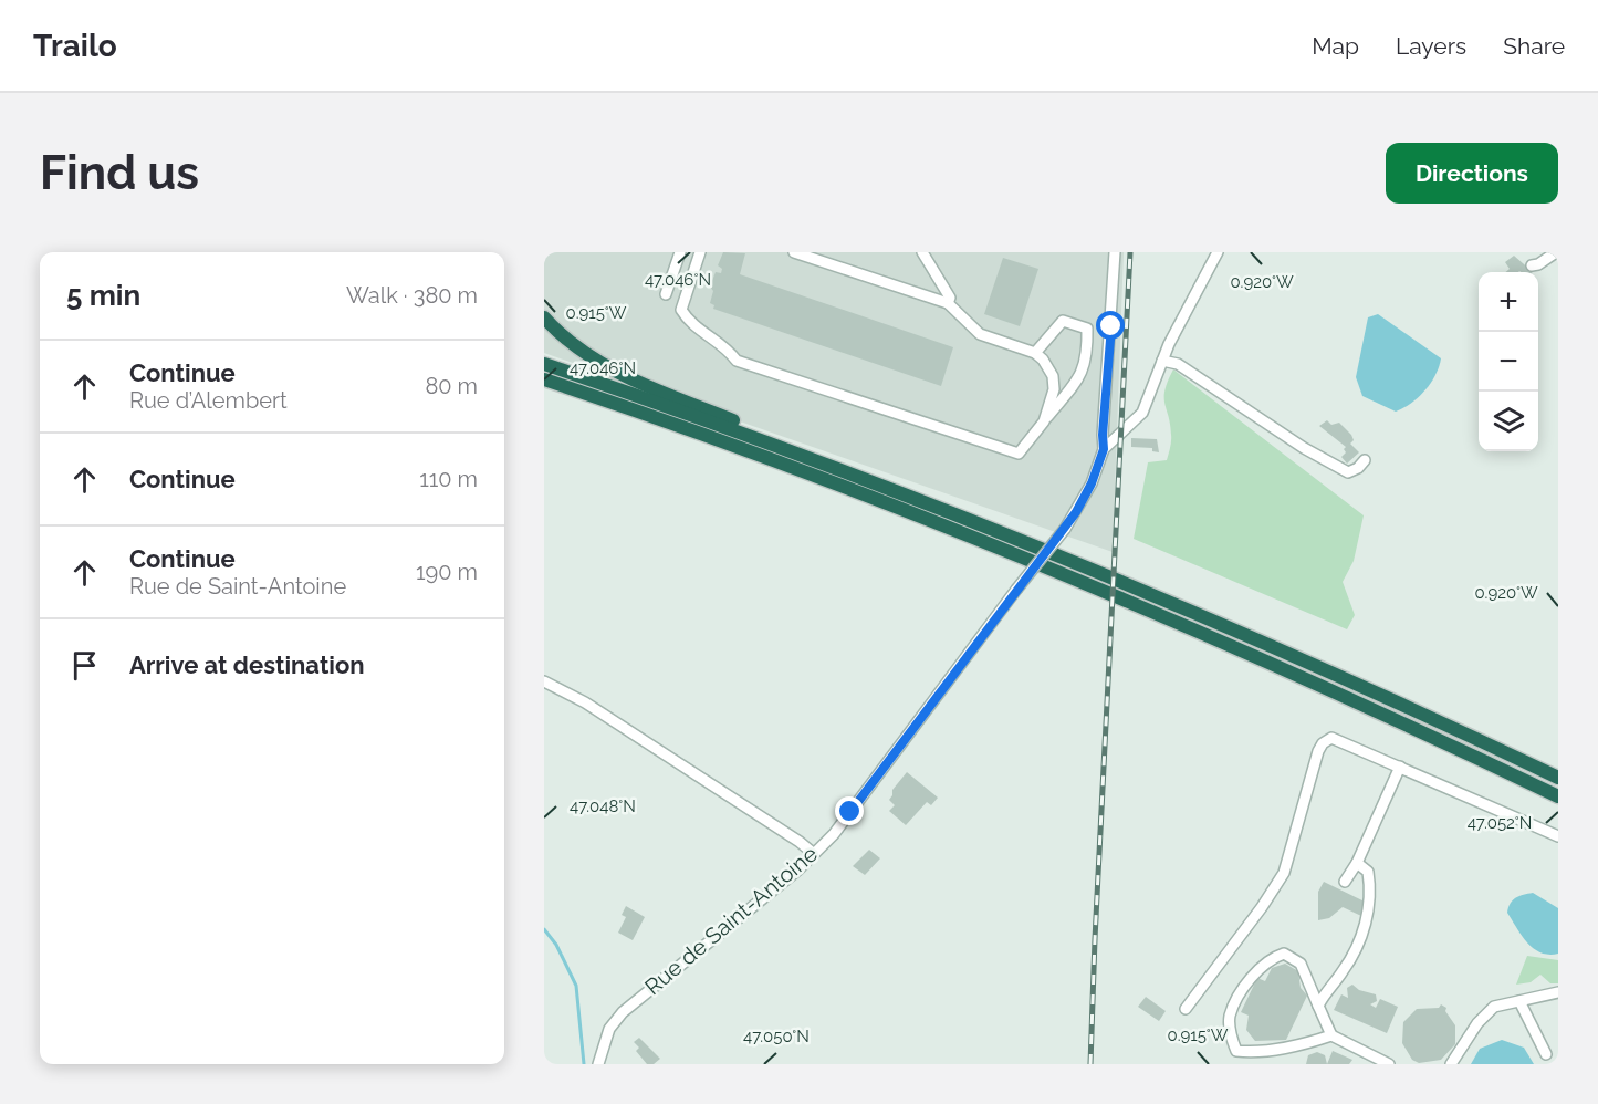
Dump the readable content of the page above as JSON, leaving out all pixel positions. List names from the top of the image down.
{
  "streets": {
    "street": ["Rue de Saint-Antoine"]
  },
  "page": {
    "header": "Trailo",
    "nav": ["Map", "Layers", "Share"],
    "buttons": "Directions",
    "title": "Find us",
    "heading": ["5 min", "Walk · 380 m"],
    "map_buttons": ["+", "−"],
    "list": [
      ["Continue", "Rue d’Alembert", "80 m"],
      ["Continue", "110 m"],
      ["Continue", "Rue de Saint-Antoine", "190 m"],
      "Arrive at destination"
    ]
  },
  "coordinates": [
    "47.046°N",
    "0.920°W",
    "0.915°W",
    "47.048°N",
    "47.052°N",
    "47.050°N"
  ]
}
